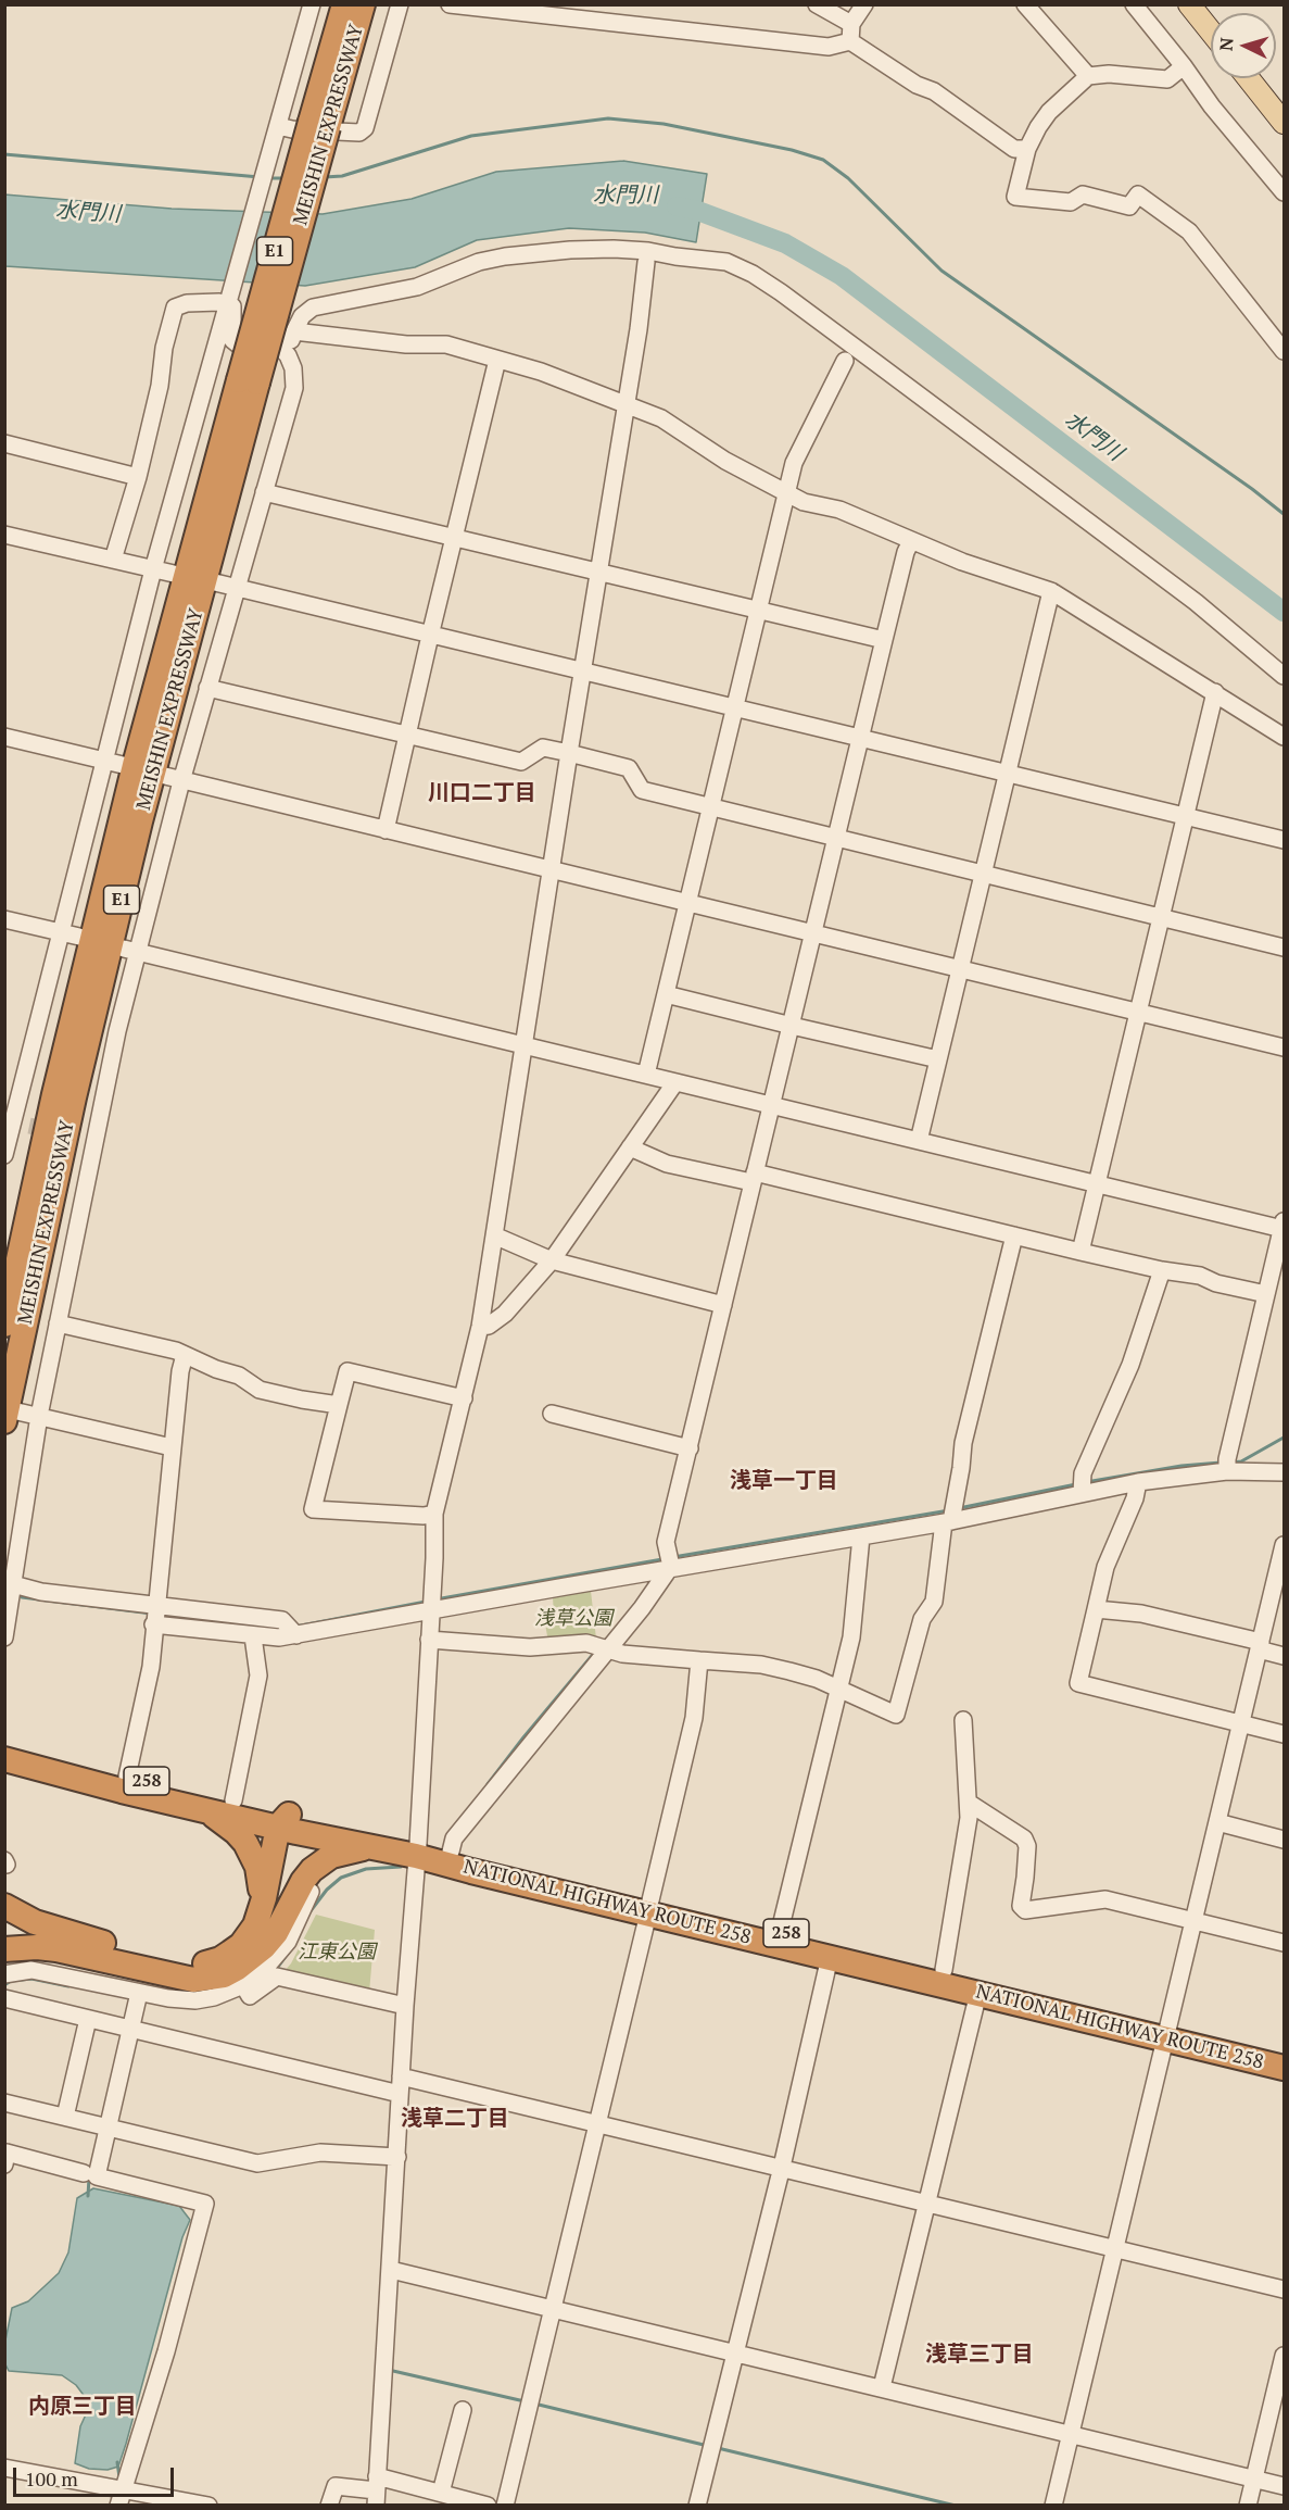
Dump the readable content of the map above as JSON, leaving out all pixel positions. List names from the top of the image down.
{
  "streets": {
    "highway": [
      "MEISHIN EXPRESSWAY",
      "E1",
      "258",
      "NATIONAL HIGHWAY ROUTE 258"
    ]
  },
  "districts": [
    "川口二丁目",
    "浅草一丁目",
    "浅草二丁目",
    "浅草三丁目",
    "内原三丁目"
  ],
  "water": ["水門川"],
  "parks": ["浅草公園", "江東公園"],
  "scale_bar": "100 m",
  "north": "left"
}
